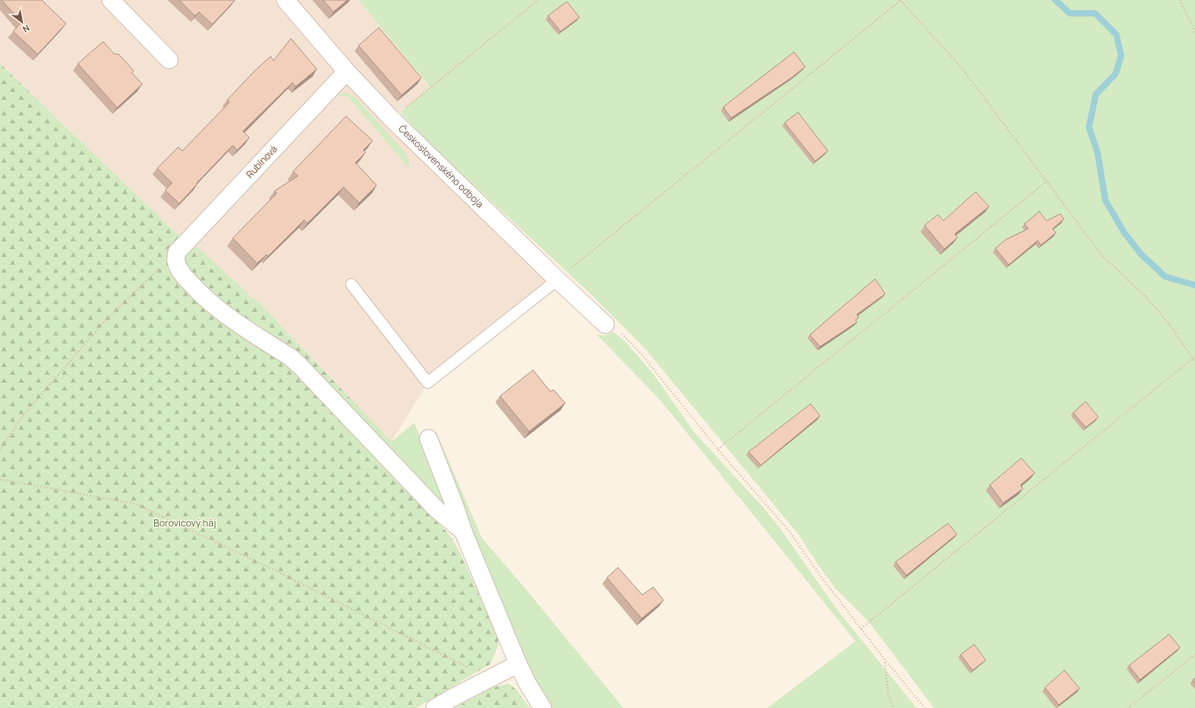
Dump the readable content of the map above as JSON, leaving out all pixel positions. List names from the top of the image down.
{
  "streets": {
    "street": ["Rubínová", "Československého odboja"]
  },
  "crossings": [
    ["Rubínová", "Československého odboja"]
  ],
  "parks": ["Borovicový háj"],
  "north": "bottom right"
}
